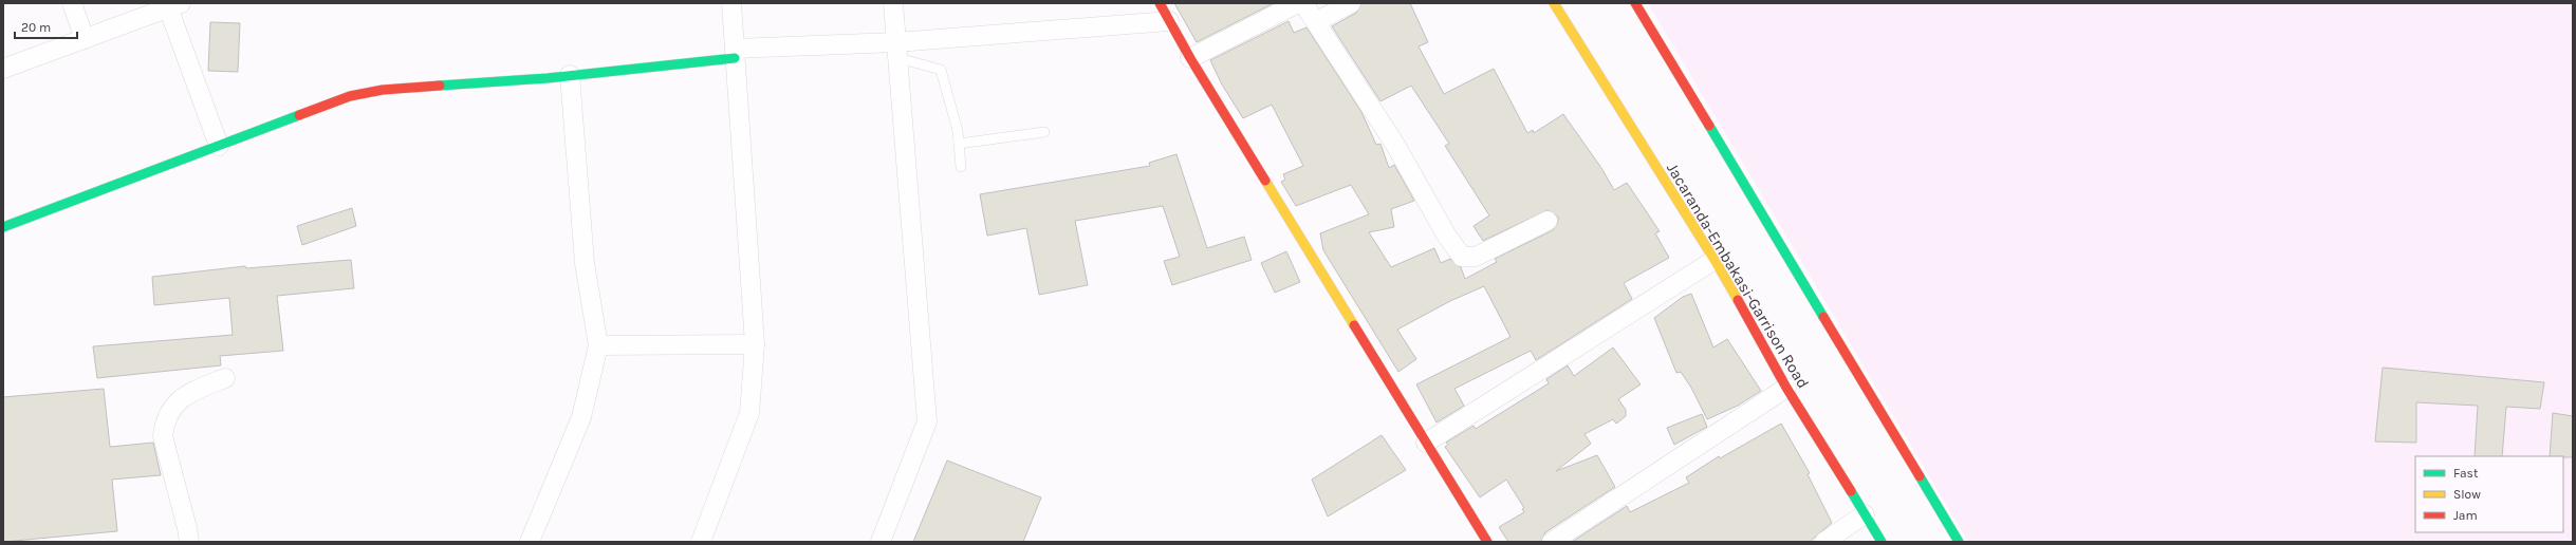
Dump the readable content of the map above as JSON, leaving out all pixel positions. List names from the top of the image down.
{
  "streets": {
    "street": ["Jacaranda-Embakasi-Garrison Road"]
  },
  "legend": ["Fast", "Slow", "Jam"],
  "scale_bar": "20 m"
}
